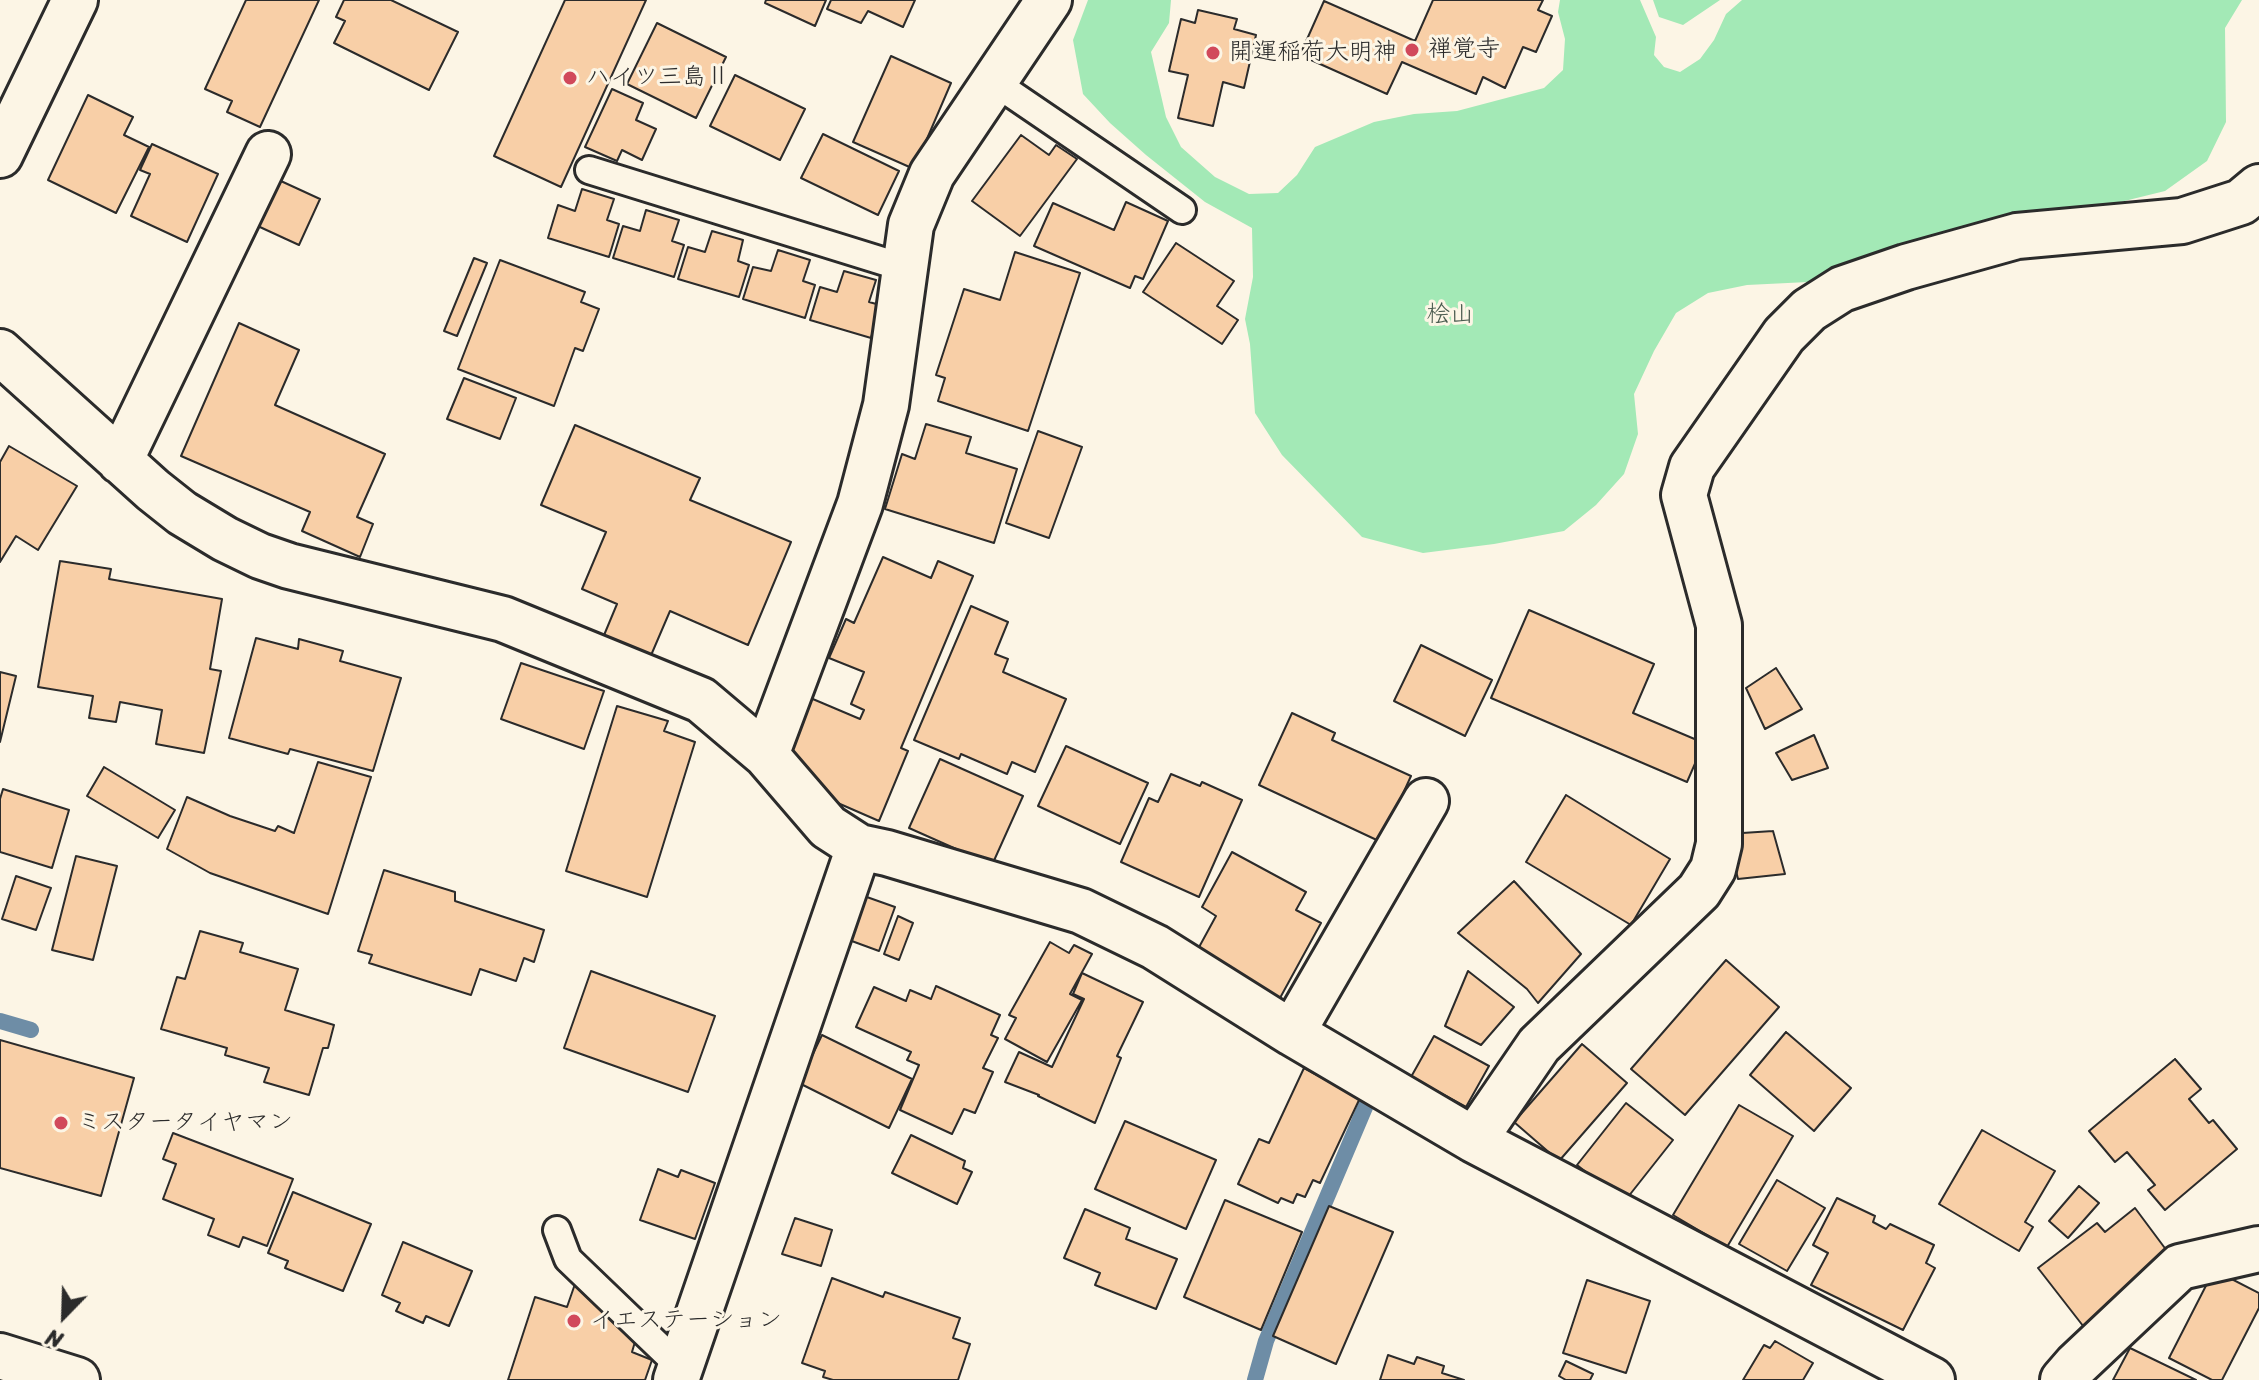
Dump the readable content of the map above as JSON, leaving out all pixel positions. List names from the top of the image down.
{
  "parks": ["桧山"],
  "places": [
    "禅覚寺",
    "開運稲荷大明神",
    "ハイツ三島Ⅱ",
    "ミスタータイヤマン",
    "イエステーション"
  ],
  "north": "bottom left"
}
